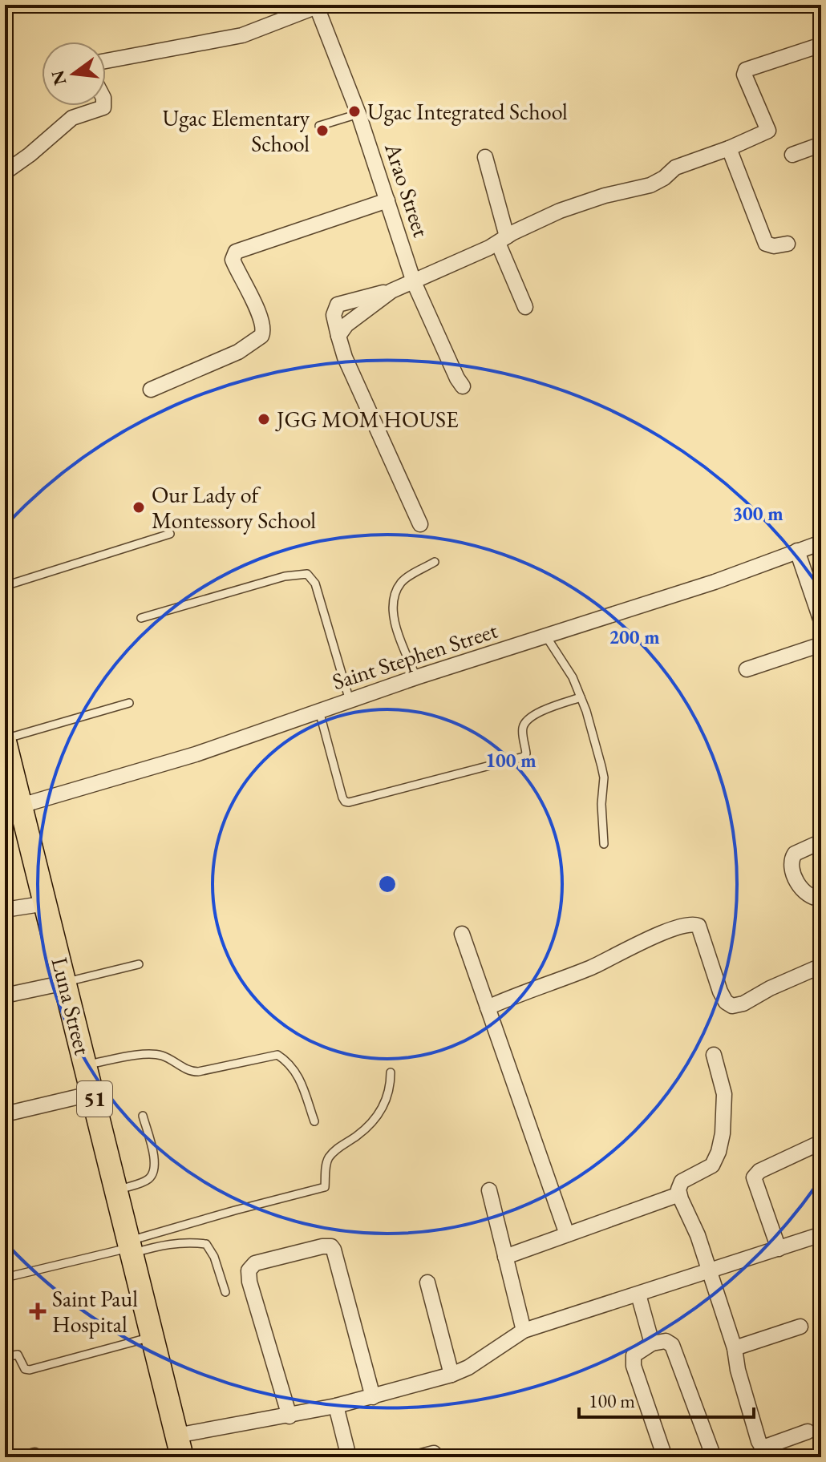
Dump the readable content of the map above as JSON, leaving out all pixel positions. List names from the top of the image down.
{
  "streets": {
    "main road": ["Luna Street", "51"],
    "street": ["Arao Street", "Saint Stephen Street"]
  },
  "crossings": [
    ["Saint Stephen Street", "Luna Street"]
  ],
  "places": {
    "other": [
      "Ugac Integrated School",
      "Ugac Elementary School",
      "JGG MOM HOUSE",
      "Our Lady of Montessory School"
    ],
    "health": ["Saint Paul Hospital"]
  },
  "scale_bar": "100 m",
  "north": "left",
  "rings": ["300 m", "200 m", "100 m"]
}
